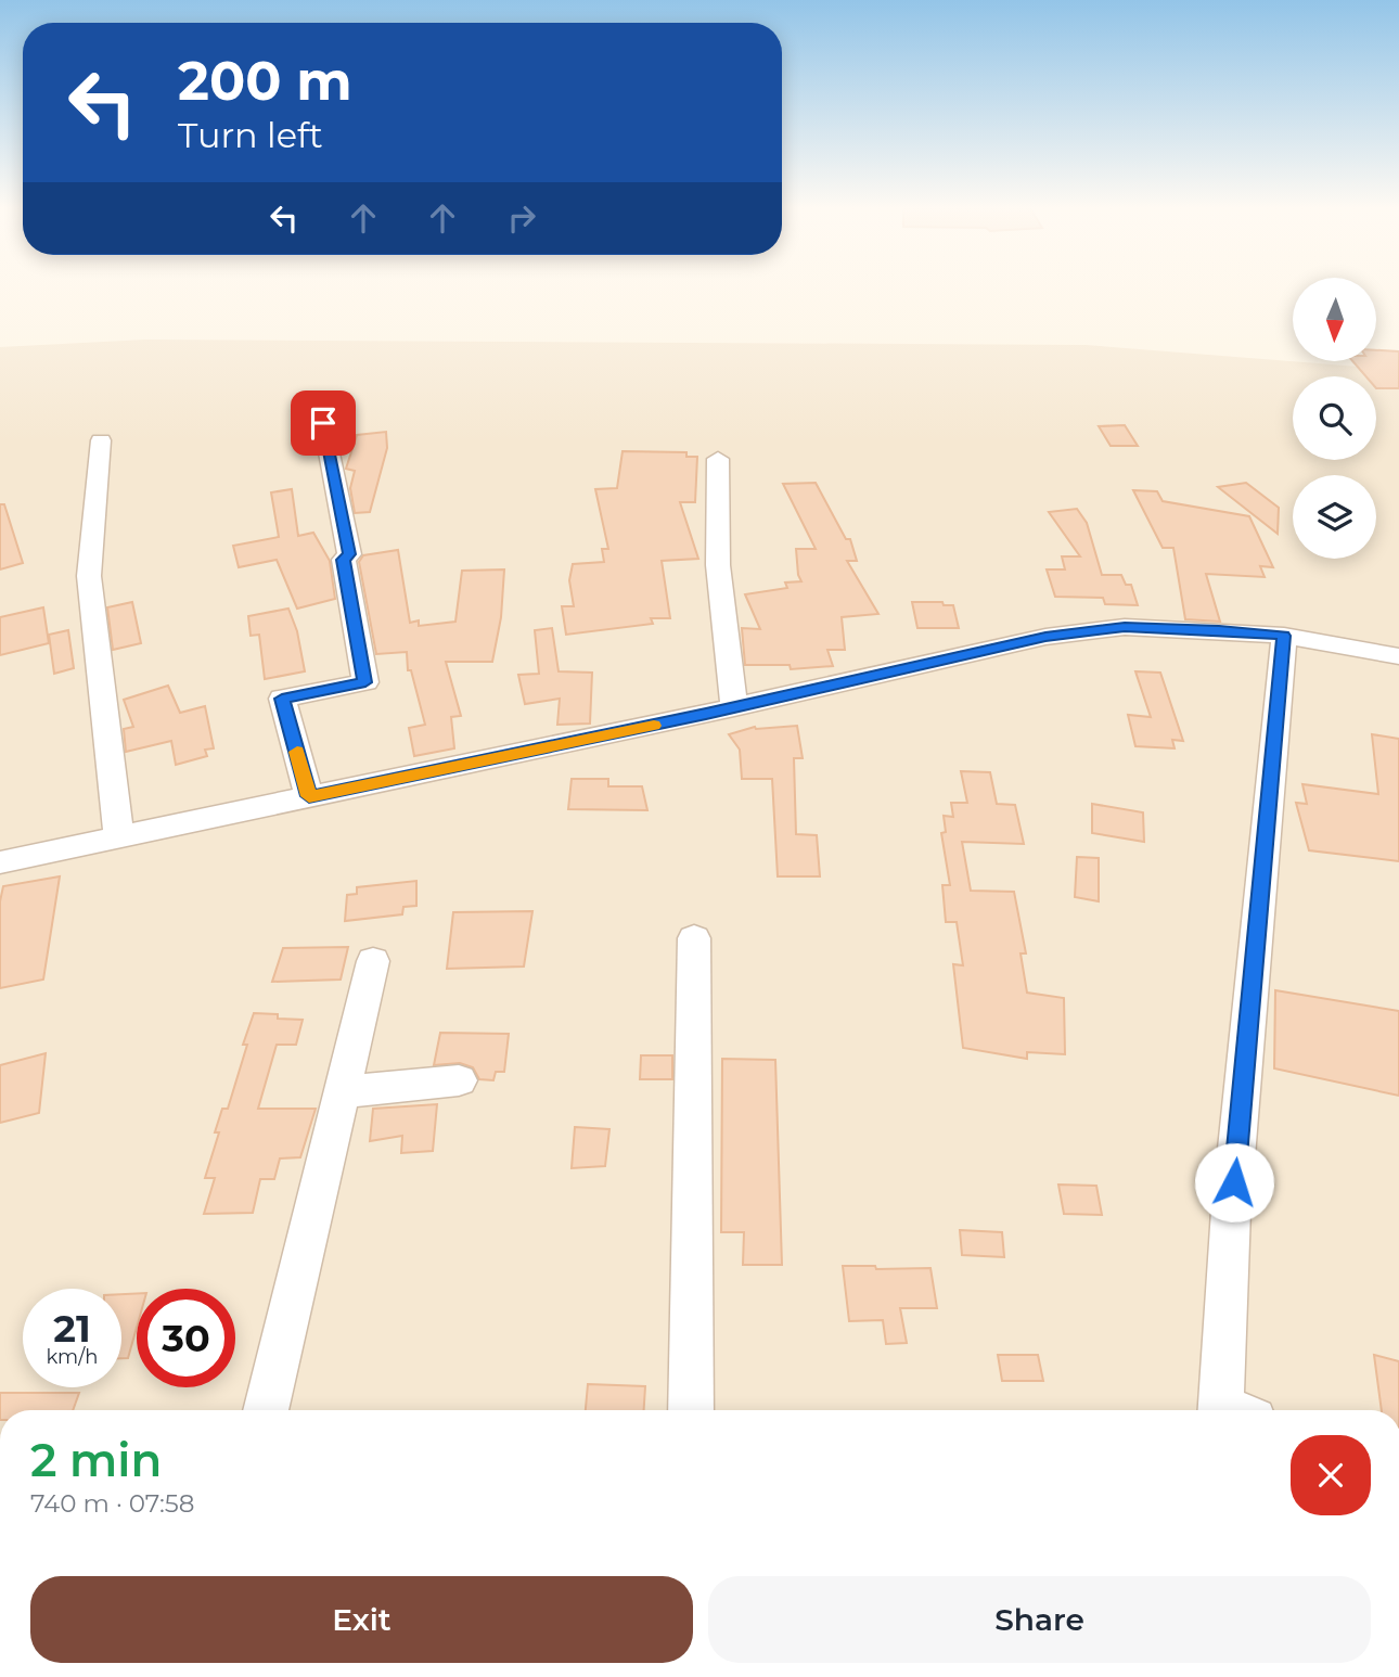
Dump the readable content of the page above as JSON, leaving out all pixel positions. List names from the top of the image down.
{
  "north": "bottom",
  "page": {
    "turn": ["200 m", "Turn left"],
    "speed": "21 km/h",
    "limit": "30",
    "heading": ["2 min", "740 m · 07:58"],
    "buttons": ["Exit", "Share"]
  }
}
